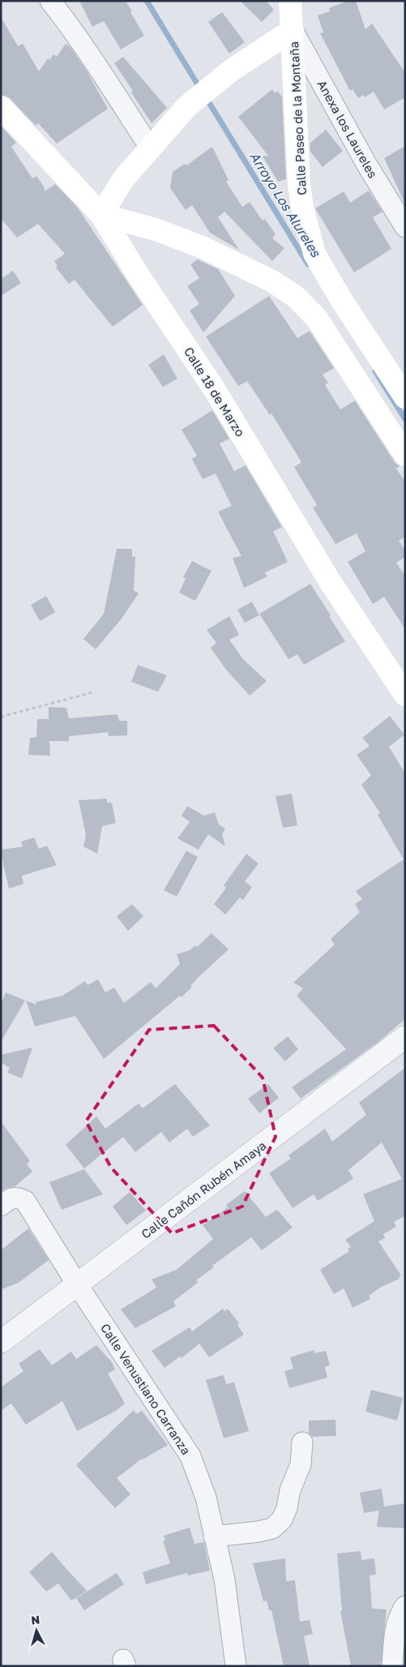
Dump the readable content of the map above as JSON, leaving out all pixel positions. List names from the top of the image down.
{
  "streets": {
    "main road": ["Calle Paseo de la Montaña", "Calle 18 de Marzo"],
    "street": ["Anexa los Laureles", "Calle Cañón Rubén Amaya", "Calle Venustiano Carranza"]
  },
  "crossings": [
    ["Calle Paseo de la Montaña", "Anexa los Laureles"],
    ["Calle Cañón Rubén Amaya", "Calle Venustiano Carranza"]
  ],
  "water": ["Arroyo Los Alureles"],
  "north": "top"
}
